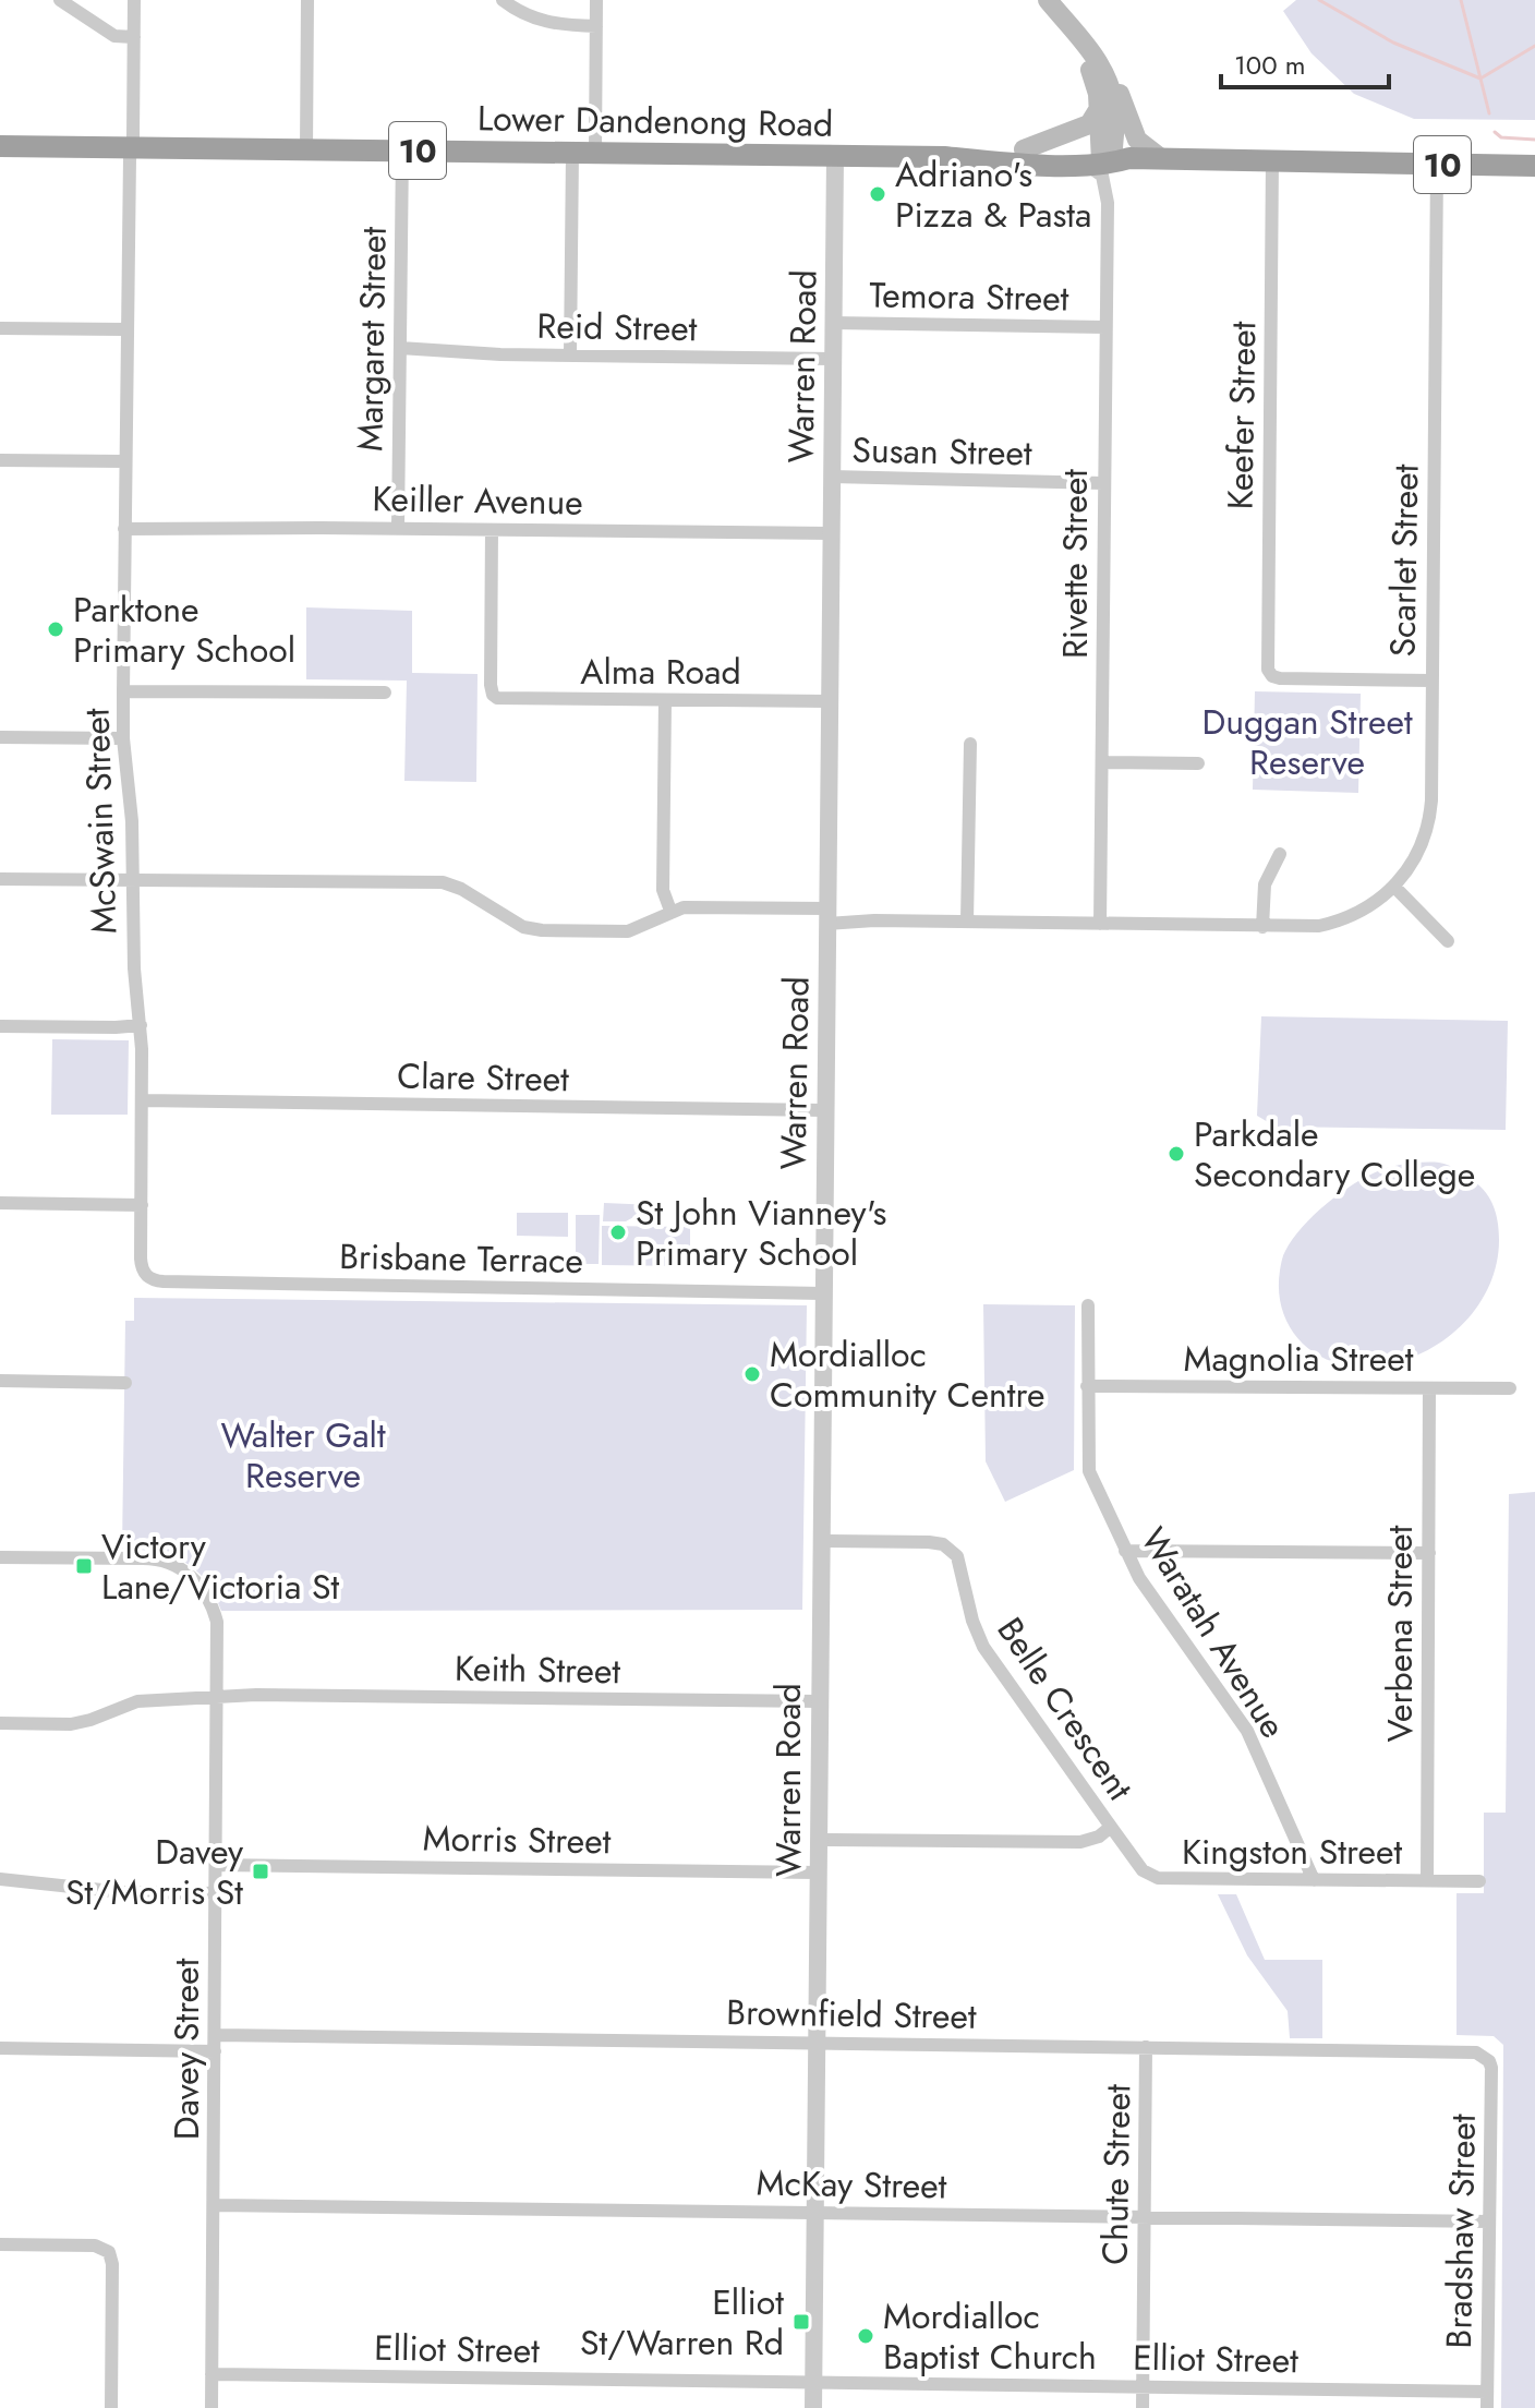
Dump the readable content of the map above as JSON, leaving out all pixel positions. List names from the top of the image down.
{
  "streets": {
    "highway": ["Lower Dandenong Road", "10"],
    "street": [
      "Temora Street",
      "Reid Street",
      "Margaret Street",
      "Warren Road",
      "Keefer Street",
      "Susan Street",
      "Keiller Avenue",
      "Scarlet Street",
      "Rivette Street",
      "Alma Road",
      "McSwain Street",
      "Clare Street",
      "Brisbane Terrace",
      "Magnolia Street",
      "Waratah Avenue",
      "Verbena Street",
      "Keith Street",
      "Belle Crescent",
      "Morris Street",
      "Kingston Street",
      "Brownfield Street",
      "Davey Street",
      "Chute Street",
      "McKay Street",
      "Bradshaw Street",
      "Elliot Street"
    ]
  },
  "crossings": [
    ["Lower Dandenong Road", "Margaret Street"],
    ["Lower Dandenong Road", "Warren Road"],
    ["Lower Dandenong Road", "Keefer Street"],
    ["Lower Dandenong Road", "Scarlet Street"],
    ["Lower Dandenong Road", "Rivette Street"],
    ["Lower Dandenong Road", "McSwain Street"],
    ["Temora Street", "Warren Road"],
    ["Temora Street", "Rivette Street"],
    ["Reid Street", "Margaret Street"],
    ["Reid Street", "Warren Road"],
    ["Margaret Street", "Keiller Avenue"],
    ["Warren Road", "Susan Street"],
    ["Warren Road", "Keiller Avenue"],
    ["Warren Road", "Scarlet Street"],
    ["Warren Road", "Alma Road"],
    ["Warren Road", "Clare Street"],
    ["Warren Road", "Brisbane Terrace"],
    ["Warren Road", "Keith Street"],
    ["Warren Road", "Belle Crescent"],
    ["Warren Road", "Morris Street"],
    ["Warren Road", "Brownfield Street"],
    ["Warren Road", "McKay Street"],
    ["Warren Road", "Elliot Street"],
    ["Keefer Street", "Scarlet Street"],
    ["Susan Street", "Rivette Street"],
    ["Keiller Avenue", "Alma Road"],
    ["Keiller Avenue", "McSwain Street"],
    ["Scarlet Street", "Rivette Street"],
    ["McSwain Street", "Clare Street"],
    ["McSwain Street", "Brisbane Terrace"],
    ["Magnolia Street", "Waratah Avenue"],
    ["Magnolia Street", "Verbena Street"],
    ["Waratah Avenue", "Kingston Street"],
    ["Verbena Street", "Kingston Street"],
    ["Keith Street", "Davey Street"],
    ["Belle Crescent", "Kingston Street"],
    ["Morris Street", "Davey Street"],
    ["Brownfield Street", "Davey Street"],
    ["Brownfield Street", "Chute Street"],
    ["Brownfield Street", "Bradshaw Street"],
    ["Davey Street", "McKay Street"],
    ["Davey Street", "Elliot Street"],
    ["Chute Street", "McKay Street"],
    ["Chute Street", "Elliot Street"],
    ["McKay Street", "Bradshaw Street"],
    ["Bradshaw Street", "Elliot Street"]
  ],
  "parks": ["Duggan Street Reserve", "Walter Galt Reserve"],
  "places": {
    "other": [
      "Adriano's Pizza & Pasta",
      "Parktone Primary School",
      "Parkdale Secondary College",
      "St John Vianney's Primary School",
      "Mordialloc Community Centre",
      "Mordialloc Baptist Church"
    ],
    "transit": ["Victory Lane/Victoria St", "Davey St/Morris St", "Elliot St/Warren Rd"]
  },
  "scale_bar": "100 m"
}
